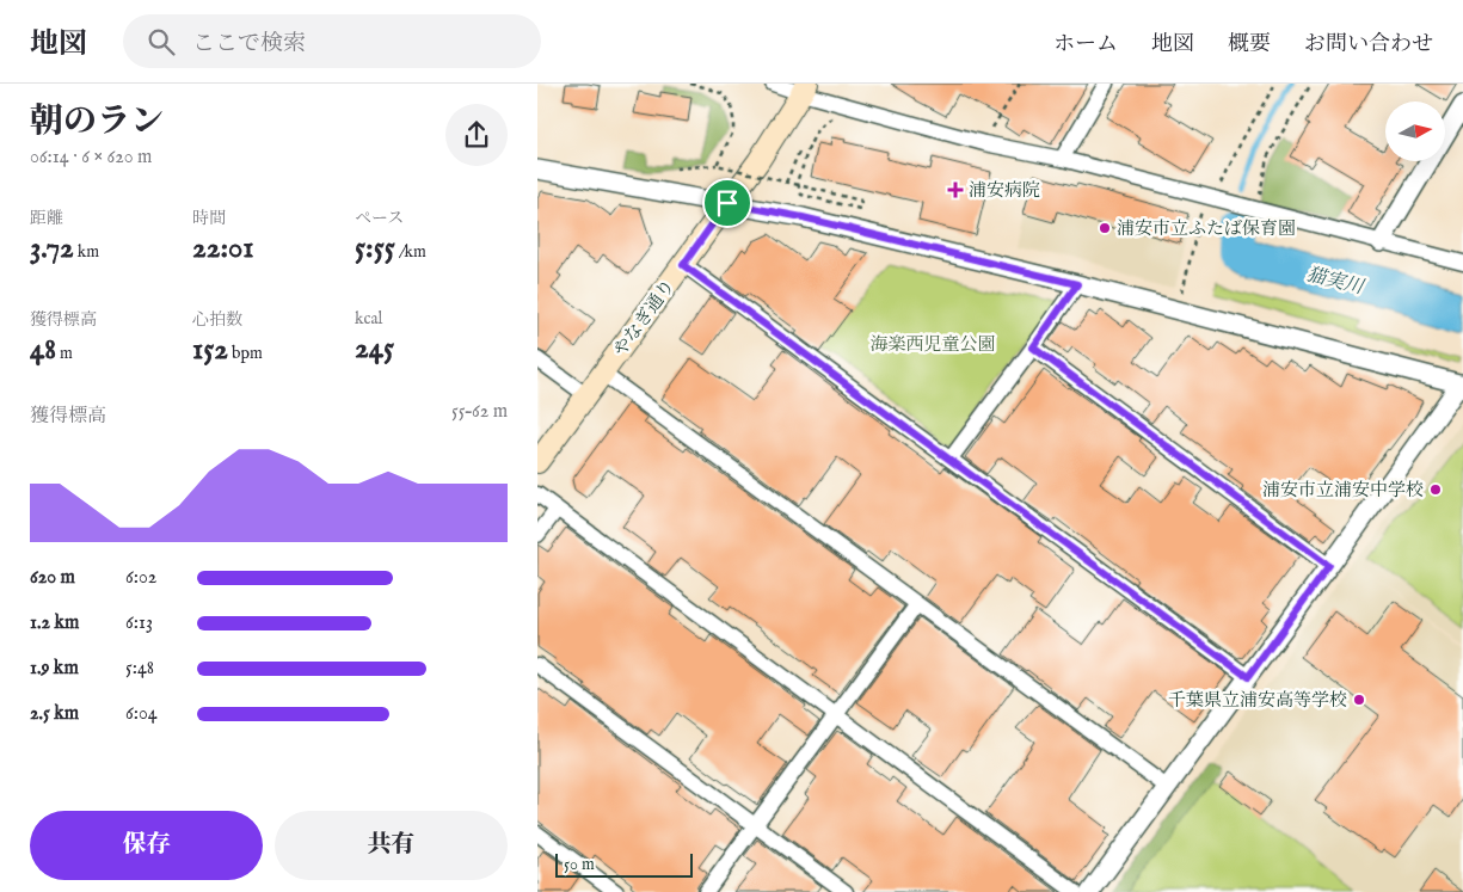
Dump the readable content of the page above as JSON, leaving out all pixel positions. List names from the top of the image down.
{
  "streets": {
    "main road": ["やなぎ通り"]
  },
  "water": ["猫実川"],
  "parks": ["海楽西児童公園"],
  "places": {
    "health": ["浦安病院"],
    "other": ["浦安市立ふたば保育園", "浦安市立浦安中学校", "千葉県立浦安高等学校"]
  },
  "scale_bar": "50 m",
  "north": "right",
  "page": {
    "header": "地図",
    "search": "ここで検索",
    "nav": [
      "ホーム",
      "地図",
      "概要",
      "お問い合わせ"
    ],
    "heading": ["朝のラン", "06:14 · 6 × 620 m"],
    "stats": [
      ["距離", "3.72 km"],
      ["時間", "22:01"],
      ["ペース", "5:55 /km"],
      ["獲得標高", "48 m"],
      ["心拍数", "152 bpm"],
      ["kcal", "245"]
    ],
    "chart": ["獲得標高", "55–62 m"],
    "list": [
      {
        "name": "620 m",
        "note": "6:02"
      },
      {
        "name": "1.2 km",
        "note": "6:13"
      },
      {
        "name": "1.9 km",
        "note": "5:48"
      },
      {
        "name": "2.5 km",
        "note": "6:04"
      }
    ],
    "buttons": ["保存", "共有"],
    "scale": "50 m"
  }
}
